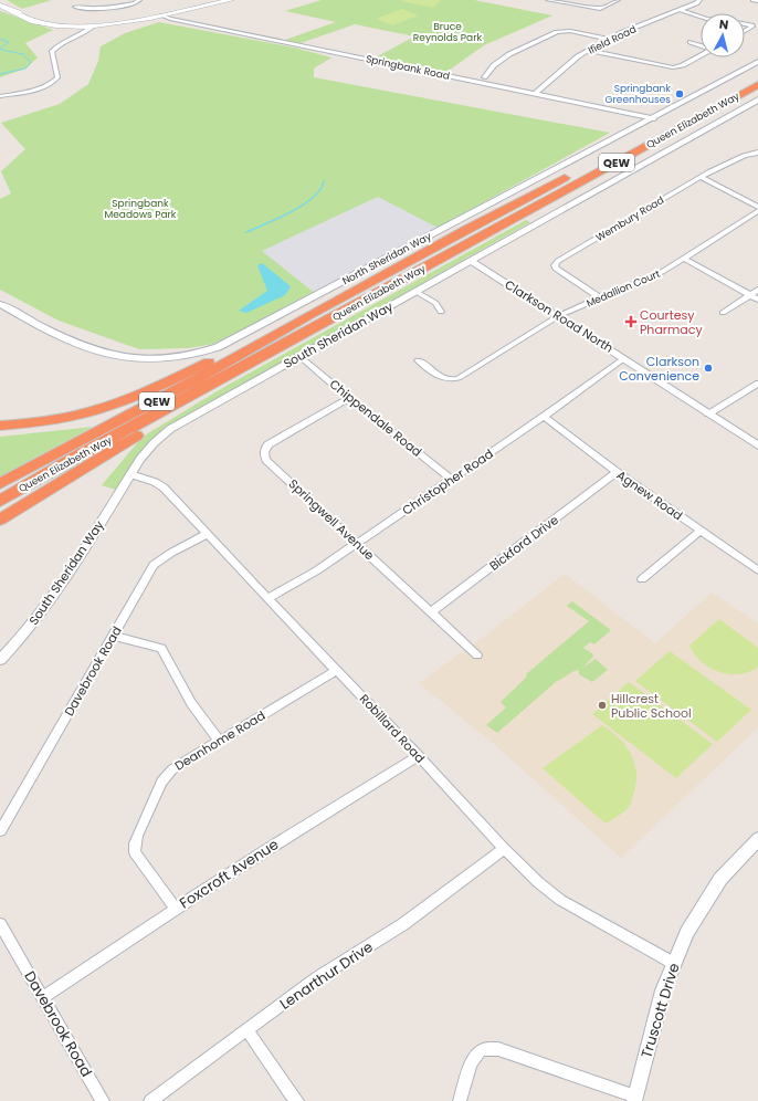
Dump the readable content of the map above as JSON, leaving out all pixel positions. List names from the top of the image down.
{
  "streets": {
    "highway": ["Queen Elizabeth Way", "QEW"],
    "street": [
      "Ifield Road",
      "Springbank Road",
      "Wembury Road",
      "North Sheridan Way",
      "Medallion Court",
      "Clarkson Road North",
      "South Sheridan Way",
      "Chippendale Road",
      "Christopher Road",
      "Agnew Road",
      "Springwell Avenue",
      "Bickford Drive",
      "Davebrook Road",
      "Robillard Road",
      "Deanhome Road",
      "Foxcroft Avenue",
      "Lenarthur Drive",
      "Truscott Drive"
    ]
  },
  "crossings": [
    ["Ifield Road", "Springbank Road"],
    ["Springbank Road", "North Sheridan Way"],
    ["Wembury Road", "Medallion Court"],
    ["Medallion Court", "Clarkson Road North"],
    ["Clarkson Road North", "South Sheridan Way"],
    ["Clarkson Road North", "Christopher Road"],
    ["South Sheridan Way", "Chippendale Road"],
    ["South Sheridan Way", "Robillard Road"],
    ["Chippendale Road", "Christopher Road"],
    ["Chippendale Road", "Springwell Avenue"],
    ["Christopher Road", "Agnew Road"],
    ["Christopher Road", "Springwell Avenue"],
    ["Christopher Road", "Robillard Road"],
    ["Agnew Road", "Bickford Drive"],
    ["Springwell Avenue", "Bickford Drive"],
    ["Davebrook Road", "Robillard Road"],
    ["Davebrook Road", "Foxcroft Avenue"],
    ["Robillard Road", "Deanhome Road"],
    ["Robillard Road", "Foxcroft Avenue"],
    ["Robillard Road", "Lenarthur Drive"],
    ["Robillard Road", "Truscott Drive"],
    ["Deanhome Road", "Foxcroft Avenue"]
  ],
  "parks": ["Bruce Reynolds Park", "Springbank Meadows Park"],
  "places": {
    "other": ["Springbank Greenhouses", "Clarkson Convenience", "Hillcrest Public School"],
    "health": ["Courtesy Pharmacy"]
  },
  "north": "top"
}
